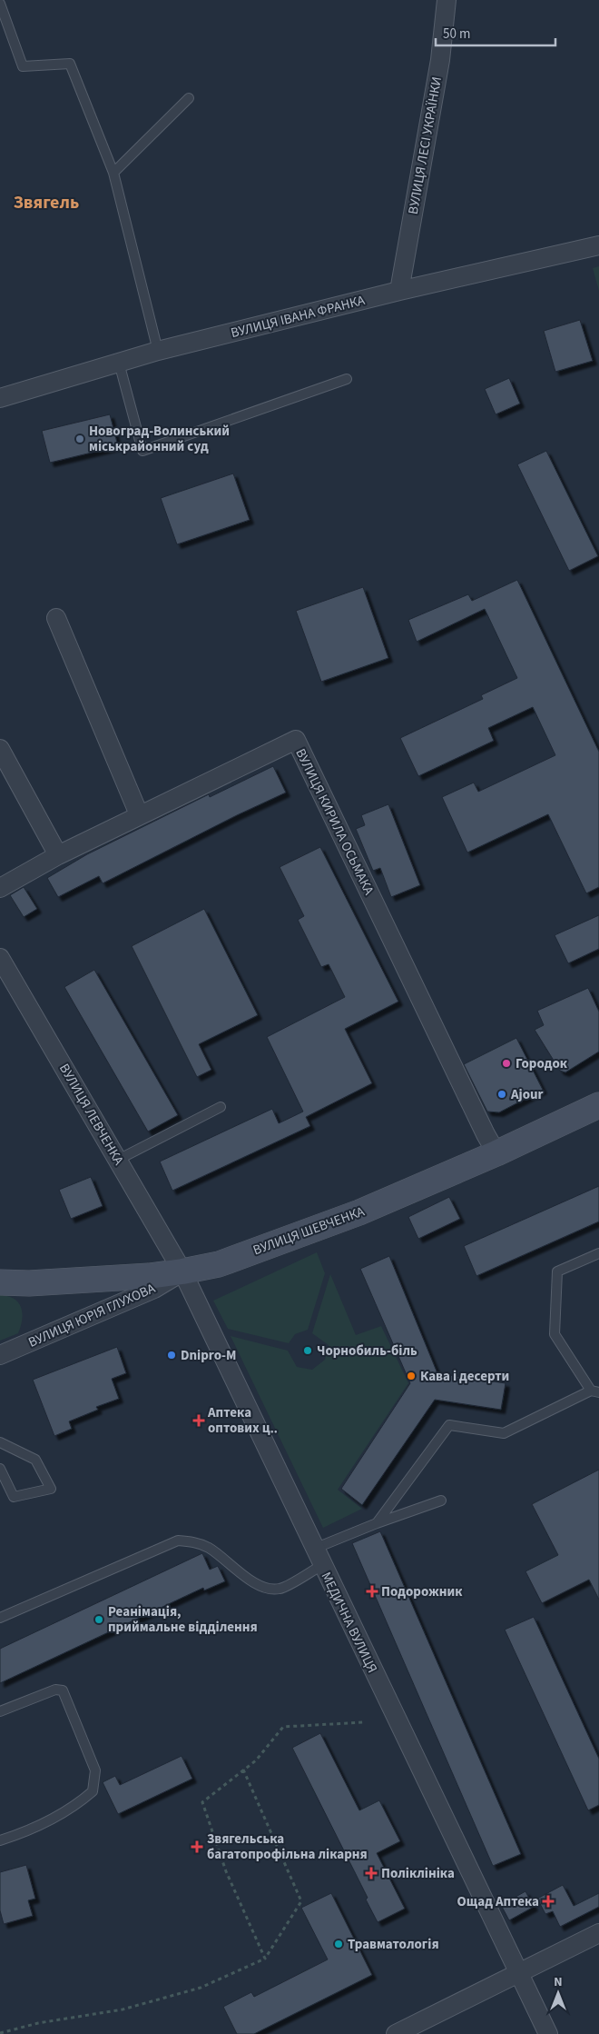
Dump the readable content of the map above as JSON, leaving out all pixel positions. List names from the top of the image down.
{
  "streets": {
    "main road": ["ВУЛИЦЯ ШЕВЧЕНКА"],
    "street": [
      "ВУЛИЦЯ ЛЕСІ УКРАЇНКИ",
      "ВУЛИЦЯ ІВАНА ФРАНКА",
      "ВУЛИЦЯ КИРИЛА ОСЬМАКА",
      "ВУЛИЦЯ ЛЕВЧЕНКА",
      "ВУЛИЦЯ ЮРІЯ ГЛУХОВА",
      "МЕДИЧНА ВУЛИЦЯ"
    ]
  },
  "crossings": [
    ["ВУЛИЦЯ ЛЕСІ УКРАЇНКИ", "ВУЛИЦЯ ІВАНА ФРАНКА"],
    ["ВУЛИЦЯ КИРИЛА ОСЬМАКА", "ВУЛИЦЯ ШЕВЧЕНКА"],
    ["ВУЛИЦЯ ЛЕВЧЕНКА", "ВУЛИЦЯ ШЕВЧЕНКА"],
    ["ВУЛИЦЯ ЛЕВЧЕНКА", "ВУЛИЦЯ ЮРІЯ ГЛУХОВА"],
    ["ВУЛИЦЯ ЛЕВЧЕНКА", "МЕДИЧНА ВУЛИЦЯ"],
    ["ВУЛИЦЯ ШЕВЧЕНКА", "ВУЛИЦЯ ЮРІЯ ГЛУХОВА"],
    ["ВУЛИЦЯ ШЕВЧЕНКА", "МЕДИЧНА ВУЛИЦЯ"],
    ["ВУЛИЦЯ ЮРІЯ ГЛУХОВА", "МЕДИЧНА ВУЛИЦЯ"]
  ],
  "districts": ["Звягель"],
  "places": {
    "other": [
      "Новоград-Волинський міськрайонний суд",
      "Городок",
      "Ajour",
      "Чорнобиль-біль",
      "Dnipro-M",
      "Кава і десерти",
      "Реанімація, приймальне відділення",
      "Травматологія"
    ],
    "health": [
      "Аптека оптових ц‥",
      "Подорожник",
      "Звягельська багатопрофільна лікарня",
      "Поліклініка",
      "Ощад Аптека"
    ]
  },
  "scale_bar": "50 m",
  "north": "top"
}
